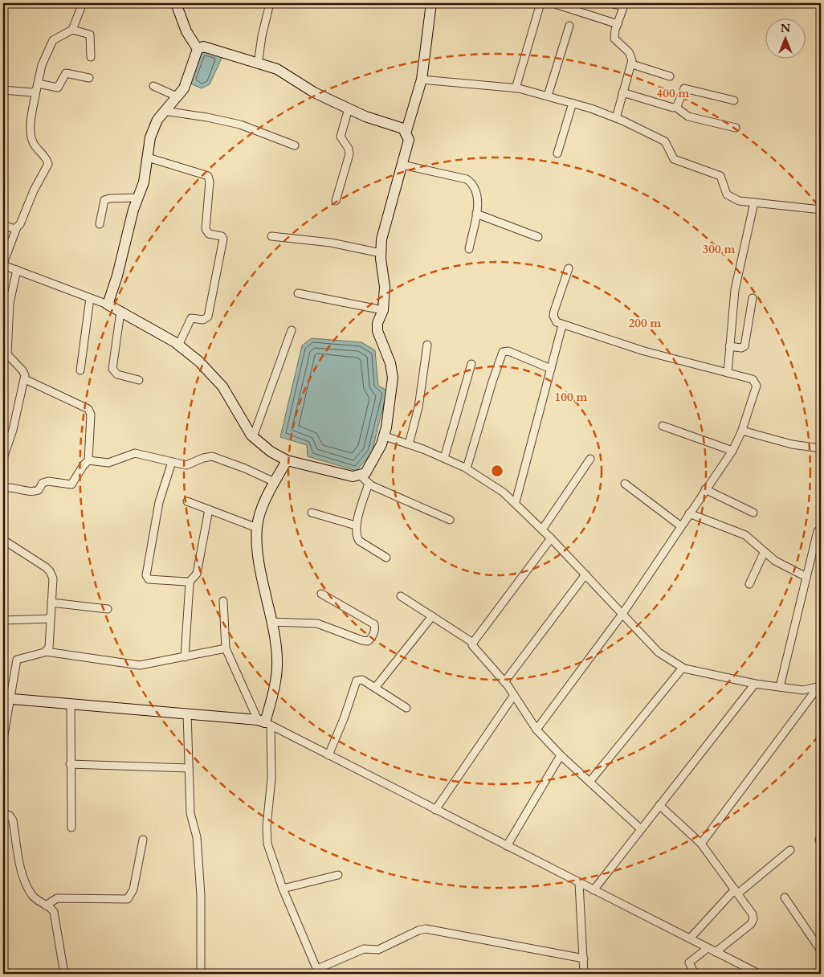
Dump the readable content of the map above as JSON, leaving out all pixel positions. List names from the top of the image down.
{
  "north": "top",
  "rings": [
    "400 m",
    "300 m",
    "200 m",
    "100 m"
  ]
}
